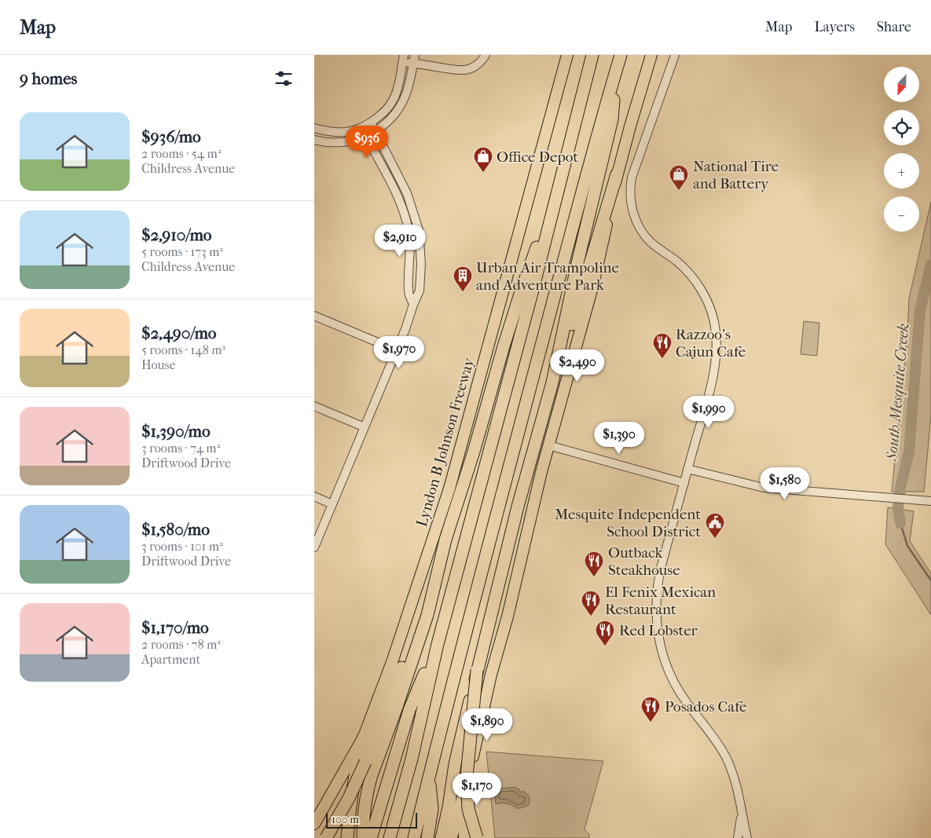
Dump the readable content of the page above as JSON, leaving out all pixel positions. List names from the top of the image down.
{
  "streets": {
    "main road": ["Lyndon B Johnson Freeway"]
  },
  "water": ["South Mesquite Creek"],
  "places": {
    "shop": ["Office Depot", "National Tire and Battery"],
    "building": ["Urban Air Trampoline and Adventure Park"],
    "restaurant": [
      "Razzoo's Cajun Cafe",
      "Outback Steakhouse",
      "El Fenix Mexican Restaurant",
      "Red Lobster",
      "Posados Cafe"
    ],
    "public building": ["Mesquite Independent School District"]
  },
  "scale_bar": "100 m",
  "north": "bottom",
  "page": {
    "header": "Map",
    "nav": ["Map", "Layers", "Share"],
    "heading": "9 homes",
    "map_buttons": ["+", "−"],
    "list": [
      {
        "name": "$936/mo",
        "note": "2 rooms · 54 m² · Childress Avenue"
      },
      {
        "name": "$2,910/mo",
        "note": "5 rooms · 173 m² · Childress Avenue"
      },
      {
        "name": "$2,490/mo",
        "note": "5 rooms · 148 m² · House"
      },
      {
        "name": "$1,390/mo",
        "note": "3 rooms · 74 m² · Driftwood Drive"
      },
      {
        "name": "$1,580/mo",
        "note": "3 rooms · 101 m² · Driftwood Drive"
      },
      {
        "name": "$1,170/mo",
        "note": "2 rooms · 78 m² · Apartment"
      }
    ],
    "price": [
      "$936",
      "$2,910",
      "$1,970",
      "$2,490",
      "$1,990",
      "$1,390",
      "$1,580",
      "$1,890",
      "$1,170"
    ],
    "scale": "100 m"
  }
}
